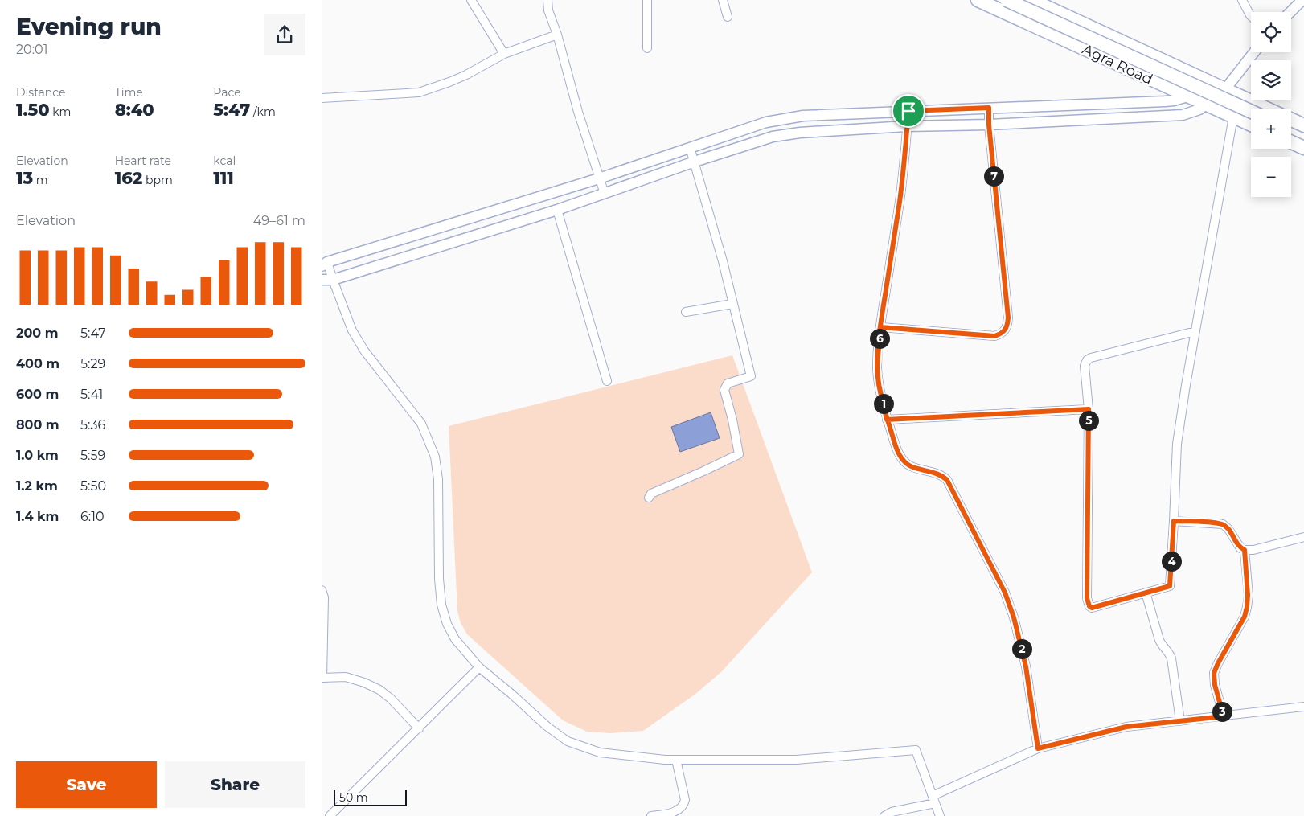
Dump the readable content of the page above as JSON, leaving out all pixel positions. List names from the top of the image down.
{
  "streets": {
    "highway": ["Agra Road"]
  },
  "scale_bar": "50 m",
  "page": {
    "heading": ["Evening run", "20:01"],
    "map_buttons": ["+", "−"],
    "stats": [
      ["Distance", "1.50 km"],
      ["Time", "8:40"],
      ["Pace", "5:47 /km"],
      ["Elevation", "13 m"],
      ["Heart rate", "162 bpm"],
      ["kcal", "111"]
    ],
    "pins": [
      "7",
      "6",
      "1",
      "5",
      "4",
      "2",
      "3"
    ],
    "chart": ["Elevation", "49–61 m"],
    "list": [
      {
        "name": "200 m",
        "note": "5:47"
      },
      {
        "name": "400 m",
        "note": "5:29"
      },
      {
        "name": "600 m",
        "note": "5:41"
      },
      {
        "name": "800 m",
        "note": "5:36"
      },
      {
        "name": "1.0 km",
        "note": "5:59"
      },
      {
        "name": "1.2 km",
        "note": "5:50"
      },
      {
        "name": "1.4 km",
        "note": "6:10"
      }
    ],
    "buttons": ["Save", "Share"],
    "scale": "50 m"
  }
}
